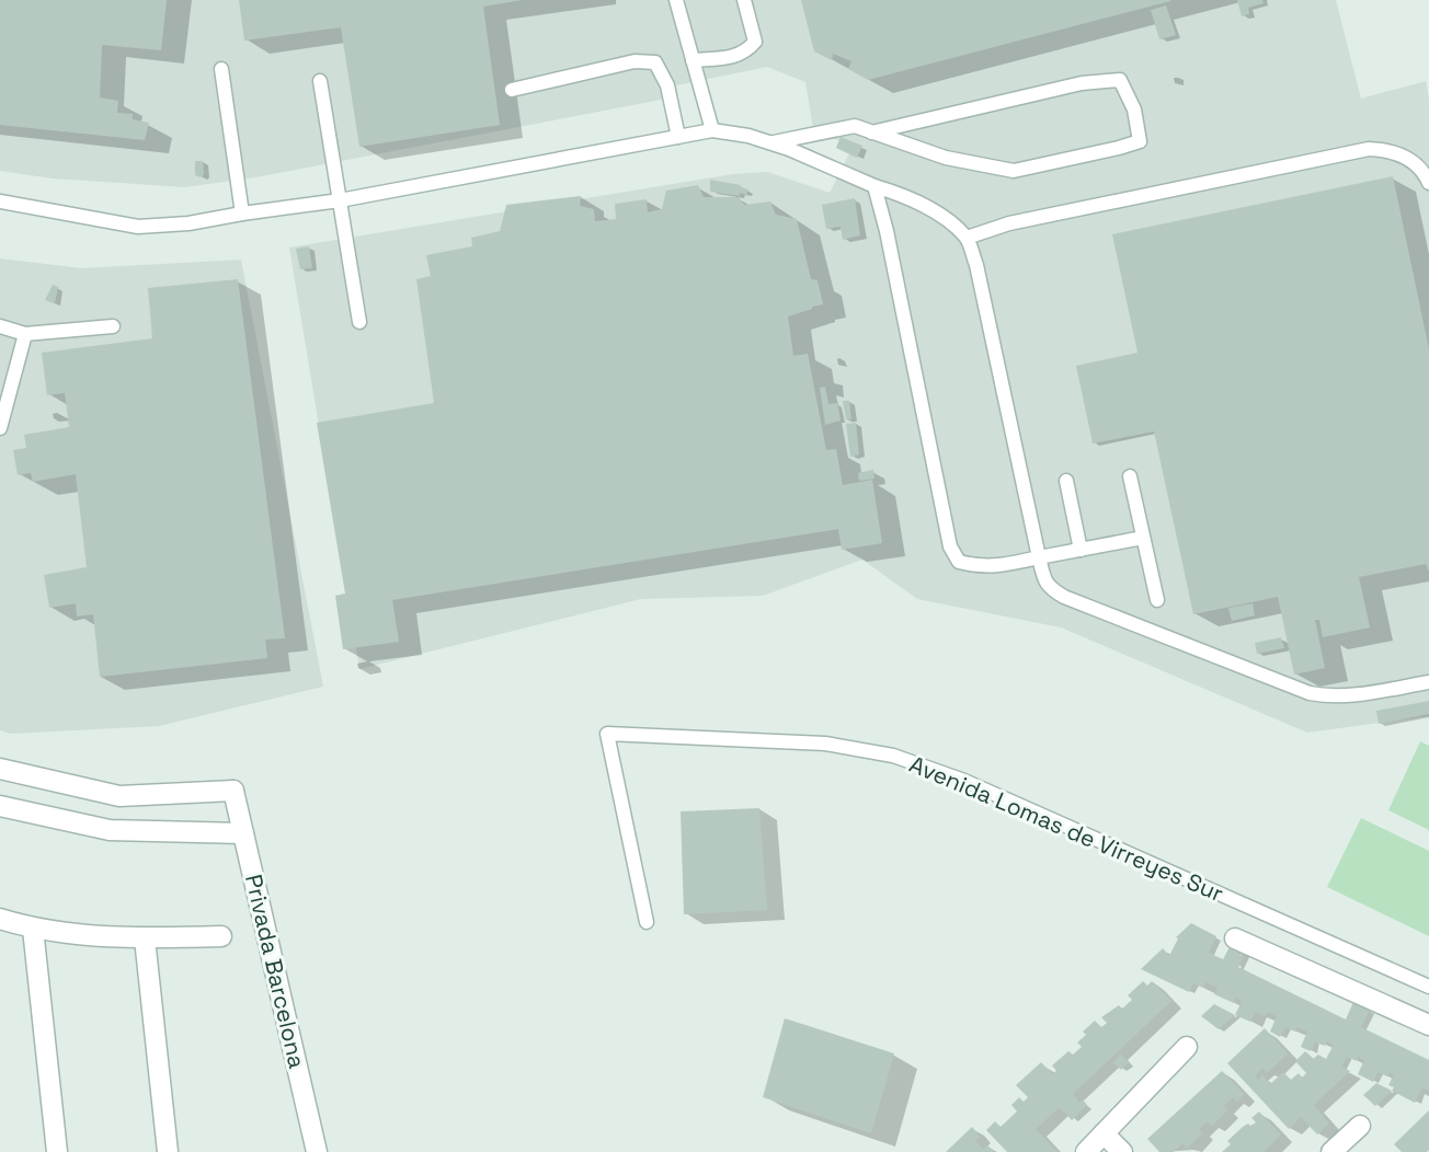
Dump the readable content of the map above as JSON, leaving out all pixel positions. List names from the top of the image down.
{
  "streets": {
    "street": ["Privada Barcelona"],
    "lane": ["Avenida Lomas de Virreyes Sur"]
  }
}
